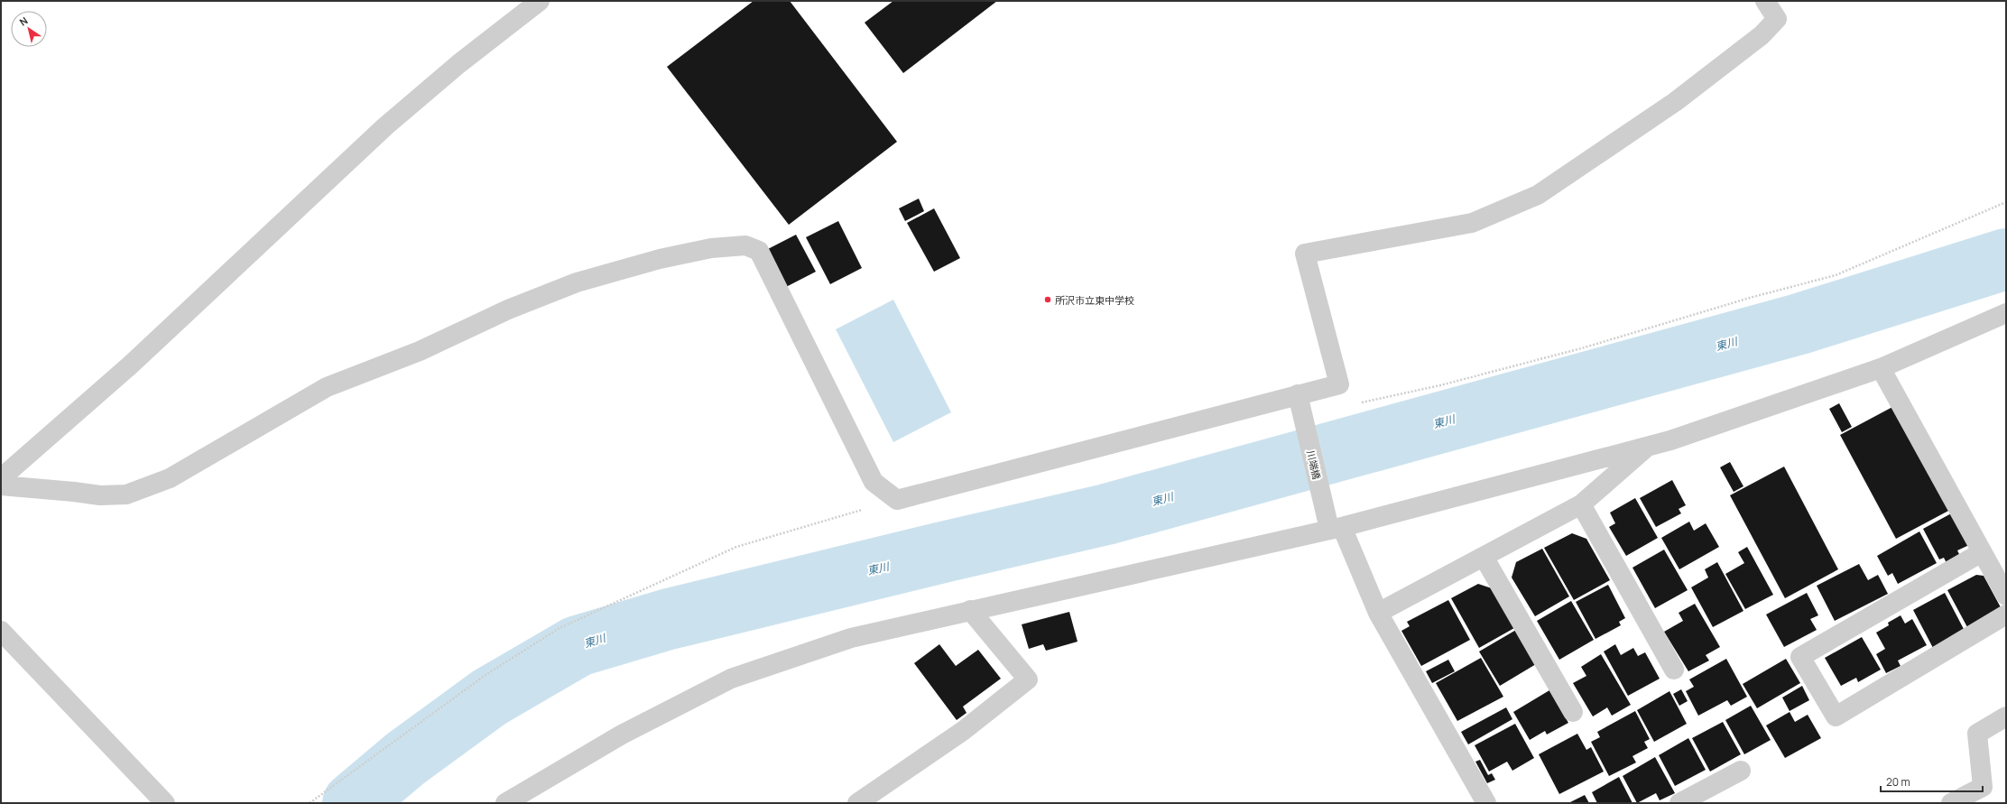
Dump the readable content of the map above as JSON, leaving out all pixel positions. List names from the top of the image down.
{
  "streets": {
    "street": ["川端橋"]
  },
  "water": ["東川"],
  "places": ["所沢市立東中学校"],
  "scale_bar": "20 m",
  "north": "top left"
}
